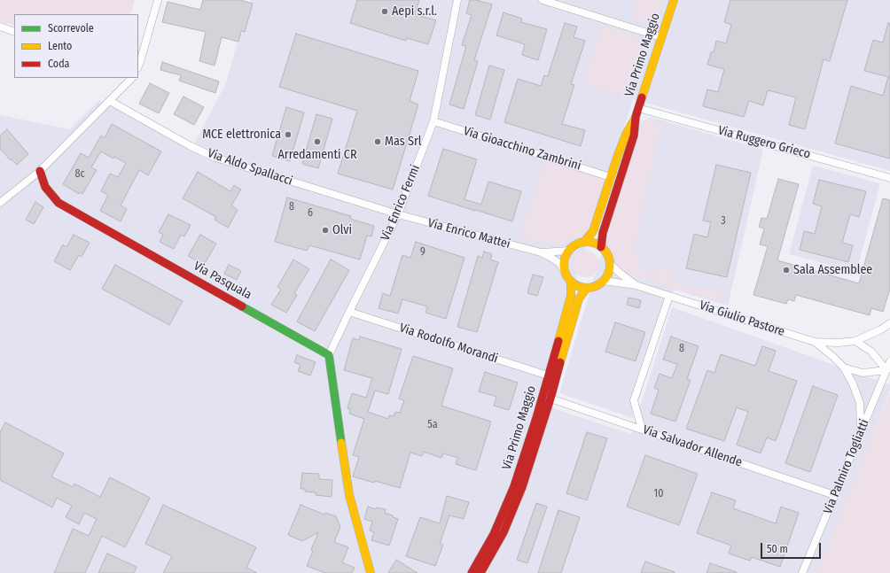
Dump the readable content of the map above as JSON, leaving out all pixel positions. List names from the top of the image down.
{
  "streets": {
    "street": [
      "Via Primo Maggio",
      "Via Ruggero Grieco",
      "Via Gioacchino Zambrini",
      "Via Aldo Spallacci",
      "Via Enrico Fermi",
      "Via Enrico Mattei",
      "Via Pasquala",
      "Via Giulio Pastore",
      "Via Rodolfo Morandi",
      "Via Salvador Allende",
      "Via Palmiro Togliatti"
    ]
  },
  "crossings": [
    ["Via Primo Maggio", "Via Ruggero Grieco"],
    ["Via Primo Maggio", "Via Gioacchino Zambrini"],
    ["Via Primo Maggio", "Via Enrico Mattei"],
    ["Via Primo Maggio", "Via Giulio Pastore"],
    ["Via Primo Maggio", "Via Rodolfo Morandi"],
    ["Via Primo Maggio", "Via Salvador Allende"],
    ["Via Gioacchino Zambrini", "Via Enrico Fermi"],
    ["Via Aldo Spallacci", "Via Enrico Fermi"],
    ["Via Aldo Spallacci", "Via Enrico Mattei"],
    ["Via Enrico Fermi", "Via Enrico Mattei"],
    ["Via Enrico Fermi", "Via Pasquala"],
    ["Via Enrico Fermi", "Via Rodolfo Morandi"],
    ["Via Enrico Mattei", "Via Giulio Pastore"],
    ["Via Giulio Pastore", "Via Palmiro Togliatti"],
    ["Via Salvador Allende", "Via Palmiro Togliatti"]
  ],
  "places": [
    "Aepi s.r.l.",
    "MCE elettronica",
    "Arredamenti CR",
    "Mas Srl",
    "Olvi",
    "Sala Assemblee"
  ],
  "house_numbers": [
    "8c",
    "8",
    "6",
    "3",
    "9",
    "8",
    "5a",
    "10"
  ],
  "legend": ["Scorrevole", "Lento", "Coda"],
  "scale_bar": "50 m"
}
